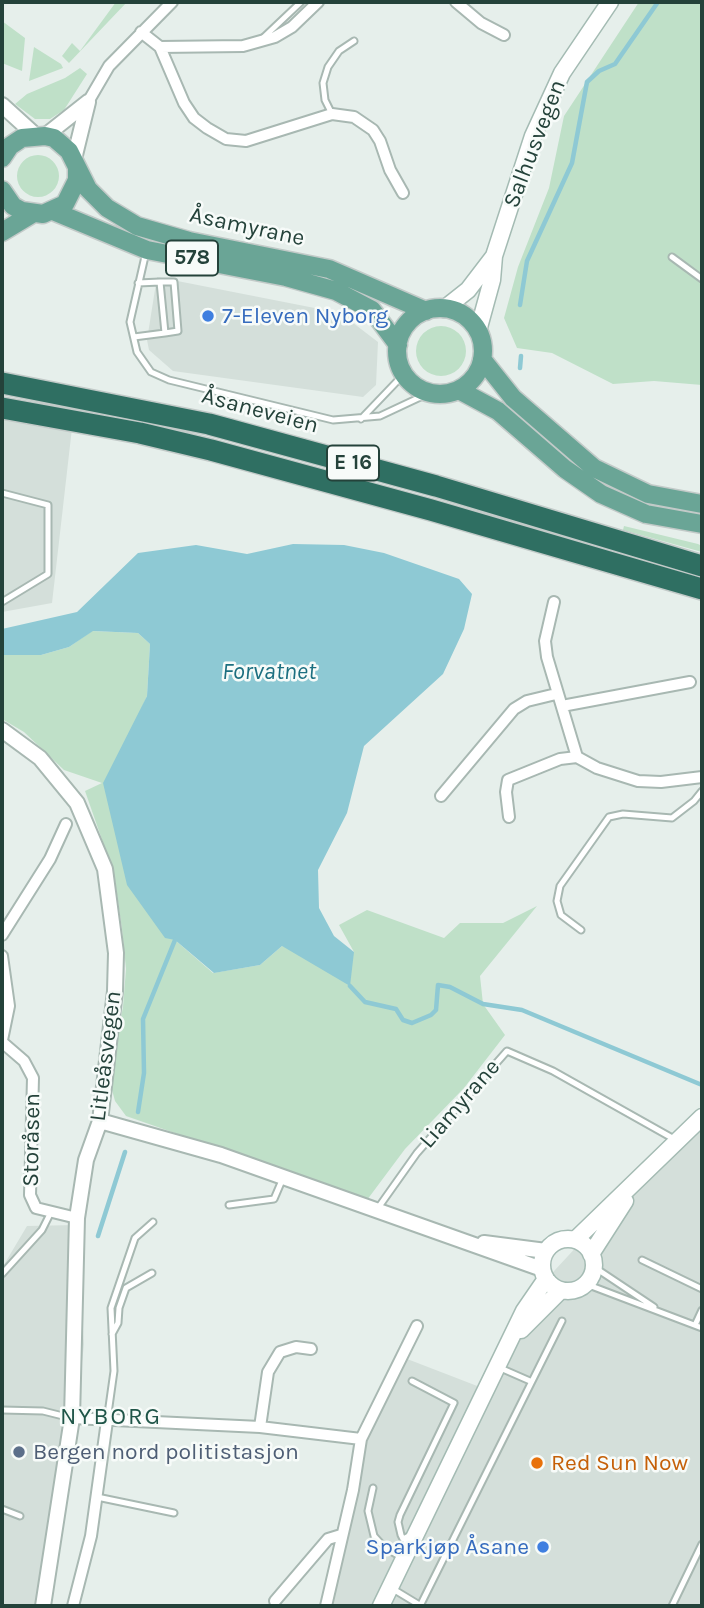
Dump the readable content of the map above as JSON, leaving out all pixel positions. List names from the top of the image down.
{
  "streets": {
    "highway": ["Åsaneveien", "E 16"],
    "main road": ["Salhusvegen", "Åsamyrane", "578"],
    "street": ["Litleåsvegen", "Storåsen"],
    "lane": ["Liamyrane"]
  },
  "crossings": [
    ["Salhusvegen", "Åsamyrane"],
    ["Salhusvegen", "578"],
    ["Åsamyrane", "578"],
    ["Litleåsvegen", "Storåsen"]
  ],
  "districts": ["NYBORG"],
  "water": ["Forvatnet"],
  "places": [
    "7-Eleven Nyborg",
    "Bergen nord politistasjon",
    "Red Sun Now",
    "Sparkjøp Åsane"
  ]
}
